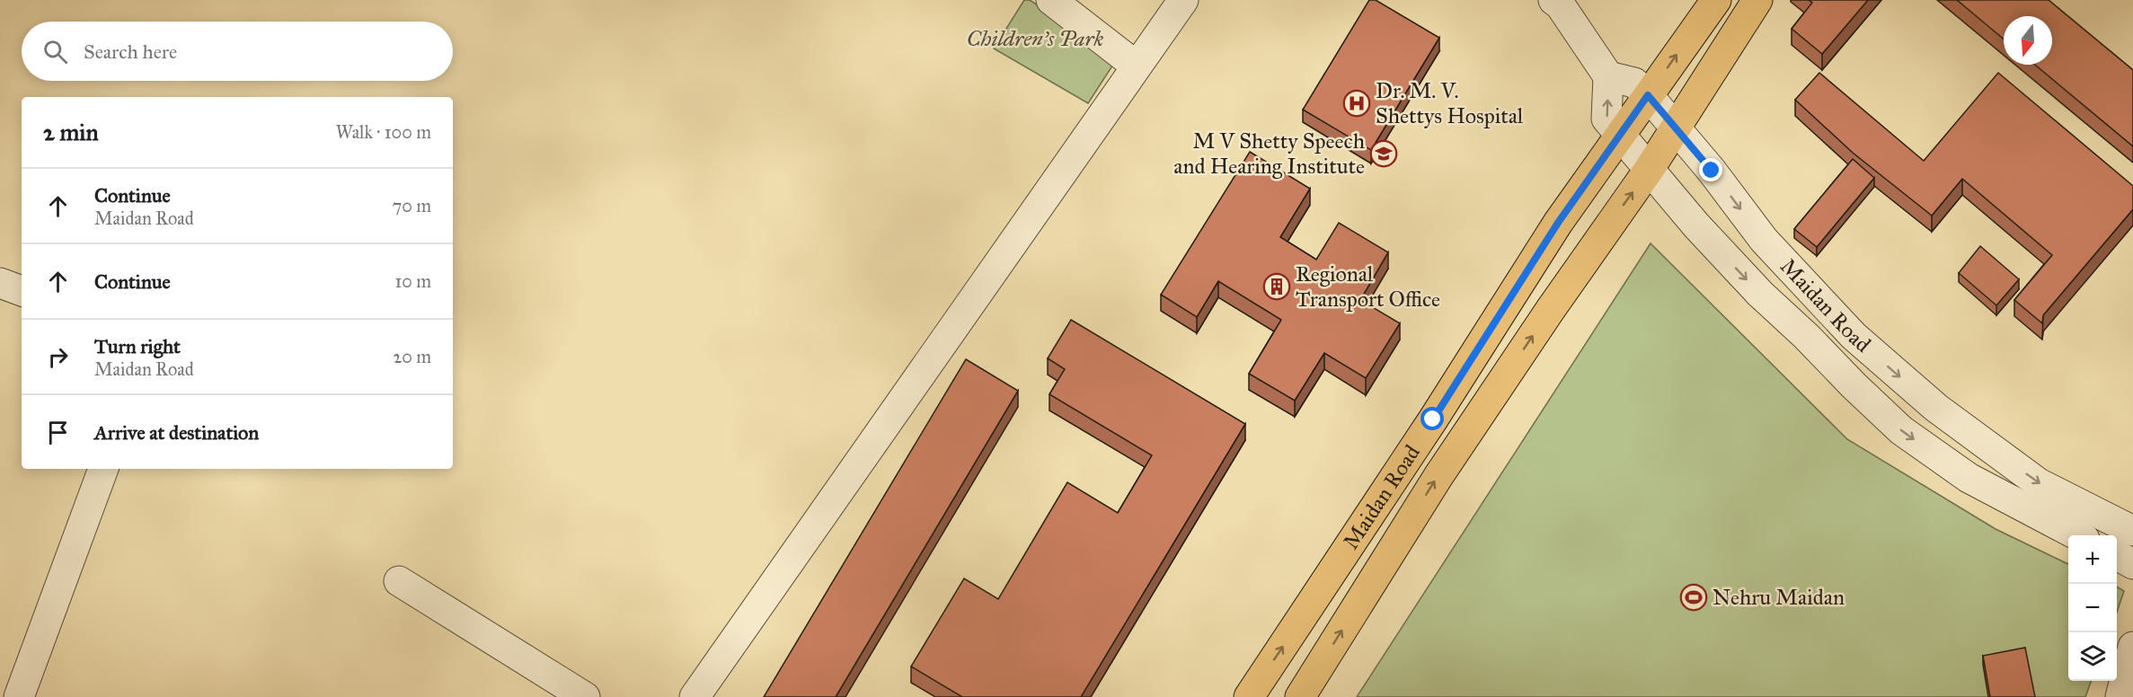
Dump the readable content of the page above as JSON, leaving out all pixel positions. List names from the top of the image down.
{
  "streets": {
    "main road": ["Maidan Road"]
  },
  "parks": ["Children's Park"],
  "places": {
    "hospital": ["Dr. M. V. Shettys Hospital"],
    "school or university": ["M V Shetty Speech and Hearing Institute"],
    "building": ["Regional Transport Office"],
    "sports": ["Nehru Maidan"]
  },
  "north": "bottom",
  "page": {
    "search": "Search here",
    "heading": ["2 min", "Walk · 100 m"],
    "list": [
      ["Continue", "Maidan Road", "70 m"],
      ["Continue", "10 m"],
      ["Turn right", "Maidan Road", "20 m"],
      "Arrive at destination"
    ],
    "map_buttons": ["+", "−"]
  }
}
